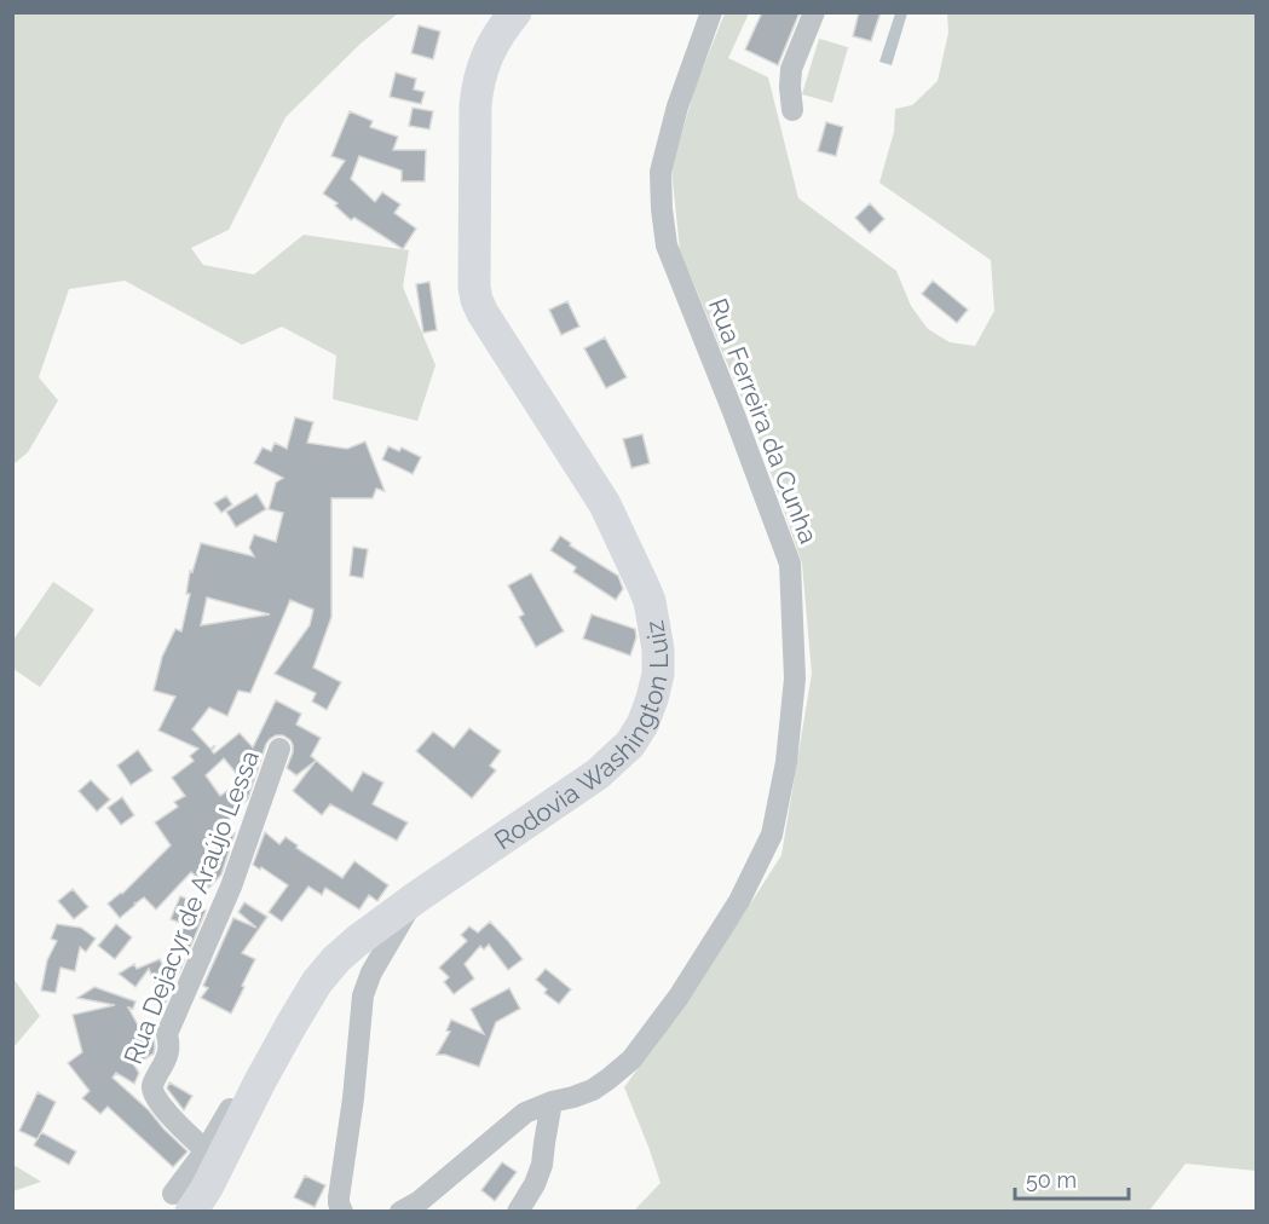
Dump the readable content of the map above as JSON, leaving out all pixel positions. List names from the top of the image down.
{
  "streets": {
    "highway": ["Rodovia Washington Luiz"],
    "street": ["Rua Ferreira da Cunha", "Rua Dejacyr de Araújo Lessa"]
  },
  "scale_bar": "50 m"
}
